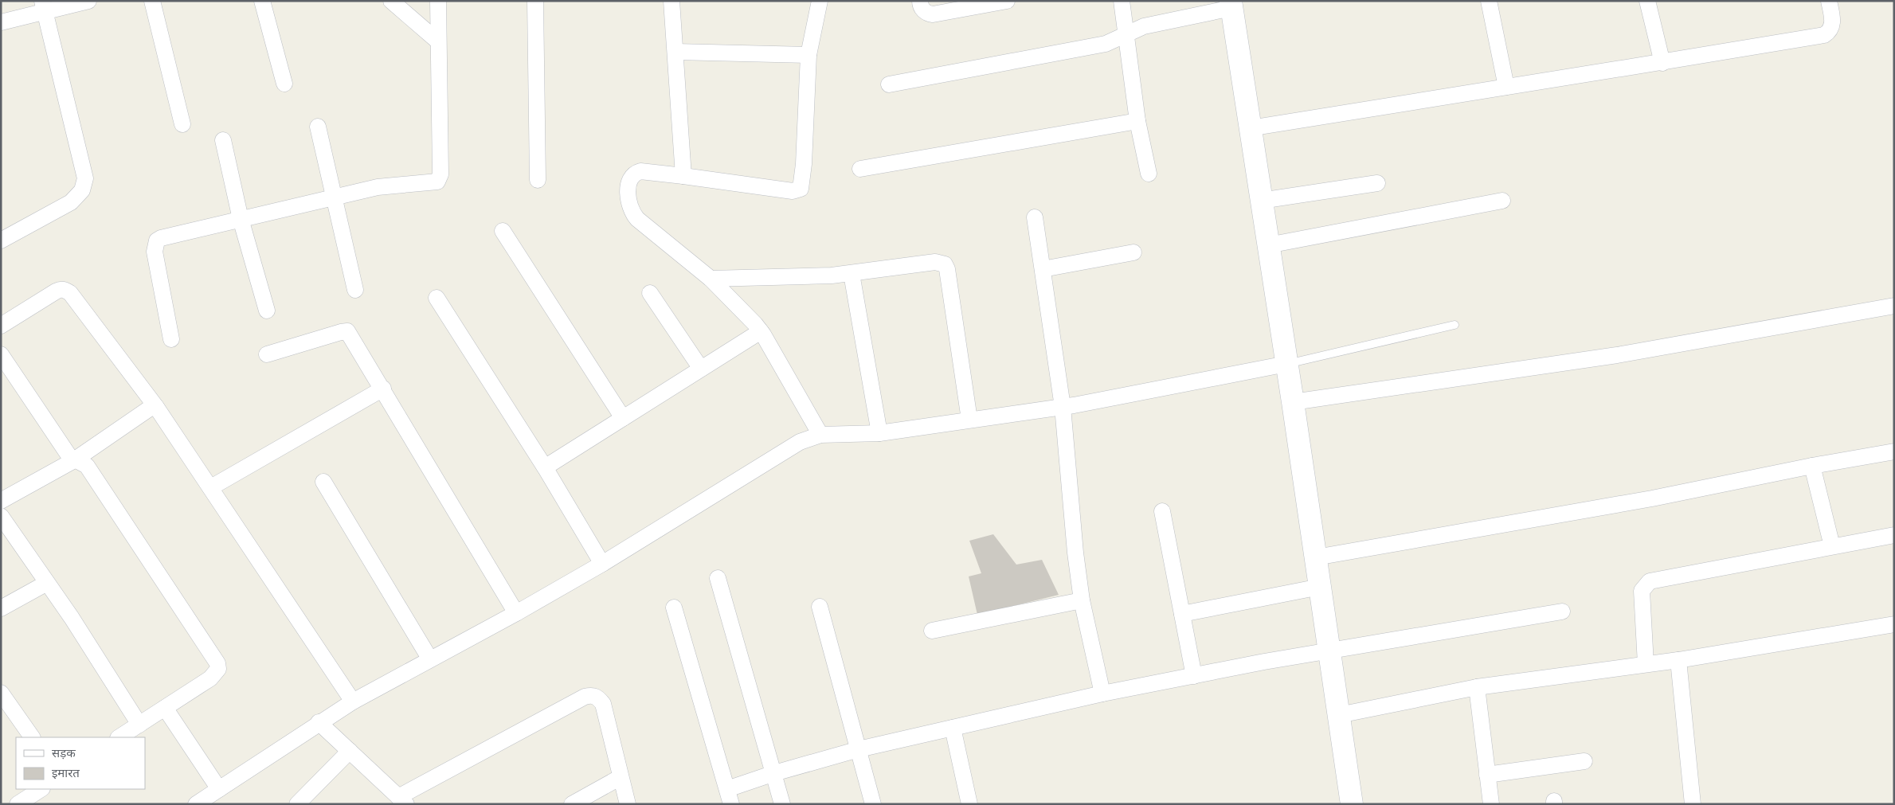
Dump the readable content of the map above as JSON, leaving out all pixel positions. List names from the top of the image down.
{
  "legend": ["सड़क", "इमारत"]
}
